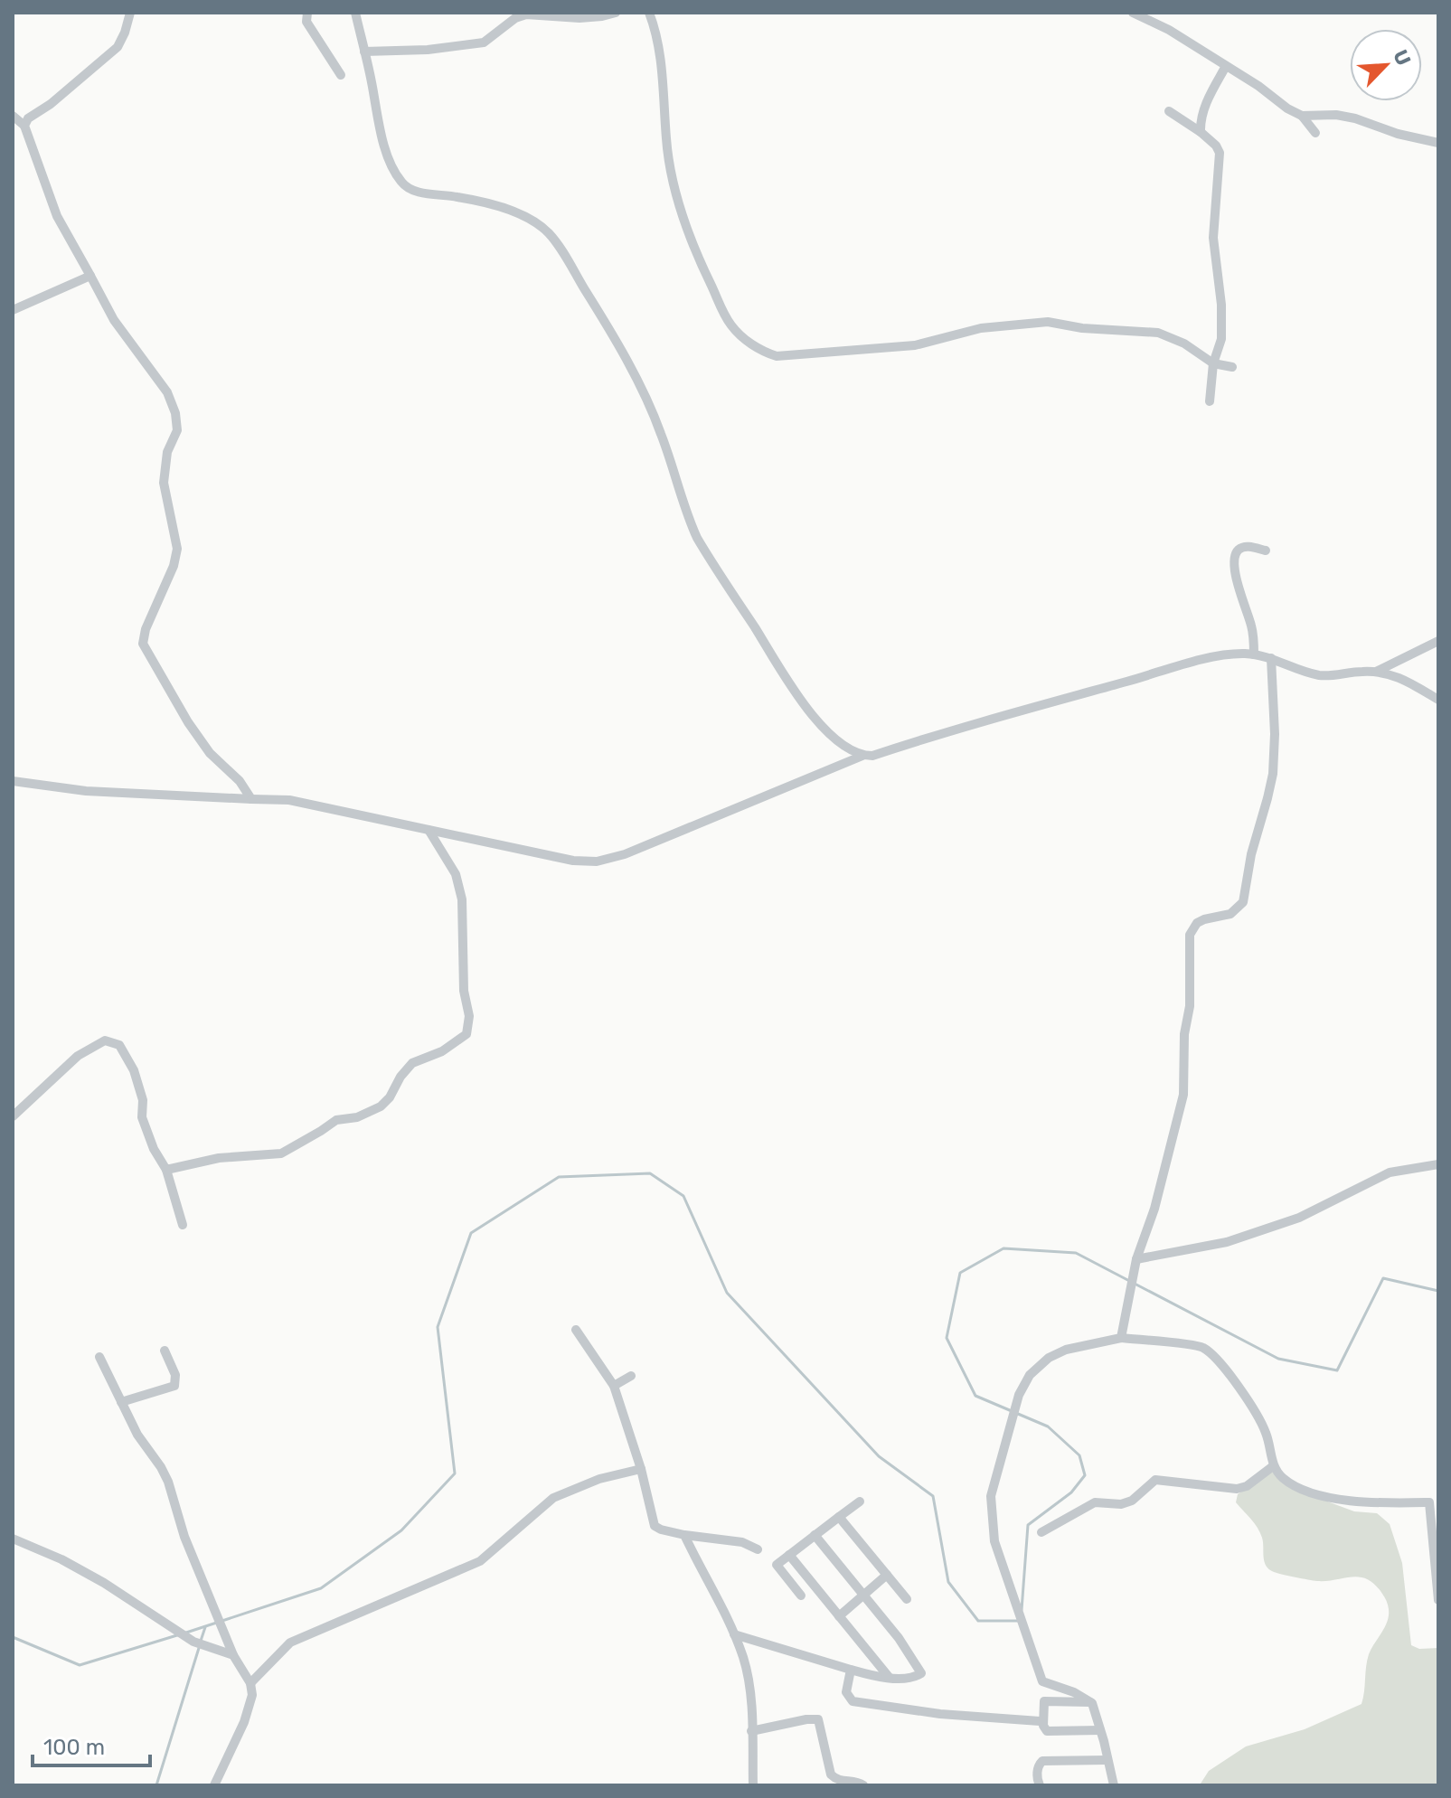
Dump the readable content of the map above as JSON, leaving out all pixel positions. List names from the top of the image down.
{
  "scale_bar": "100 m",
  "north": "top right"
}
